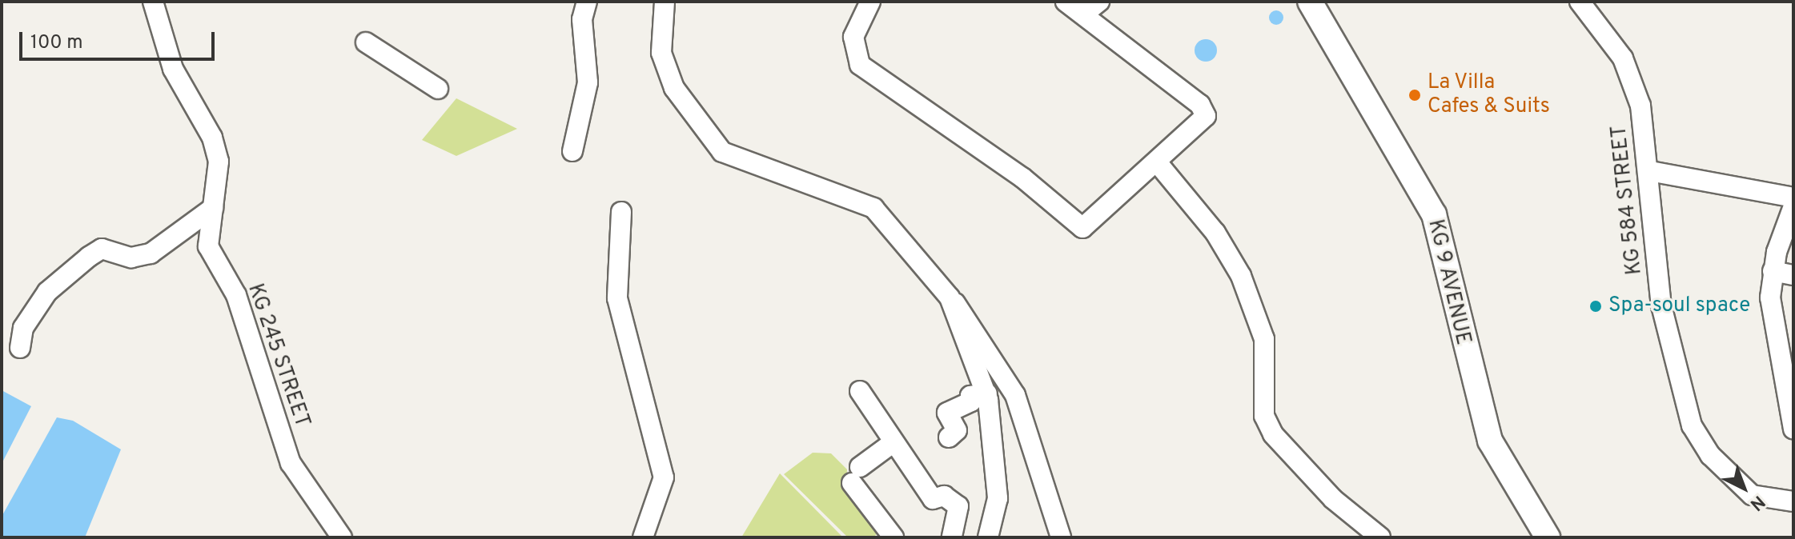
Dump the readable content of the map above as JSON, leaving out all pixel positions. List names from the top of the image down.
{
  "streets": {
    "main road": ["KG 9 AVENUE"],
    "street": ["KG 584 STREET", "KG 245 STREET"]
  },
  "places": ["La Villa Cafes & Suits", "Spa-soul space"],
  "scale_bar": "100 m",
  "north": "bottom right"
}
